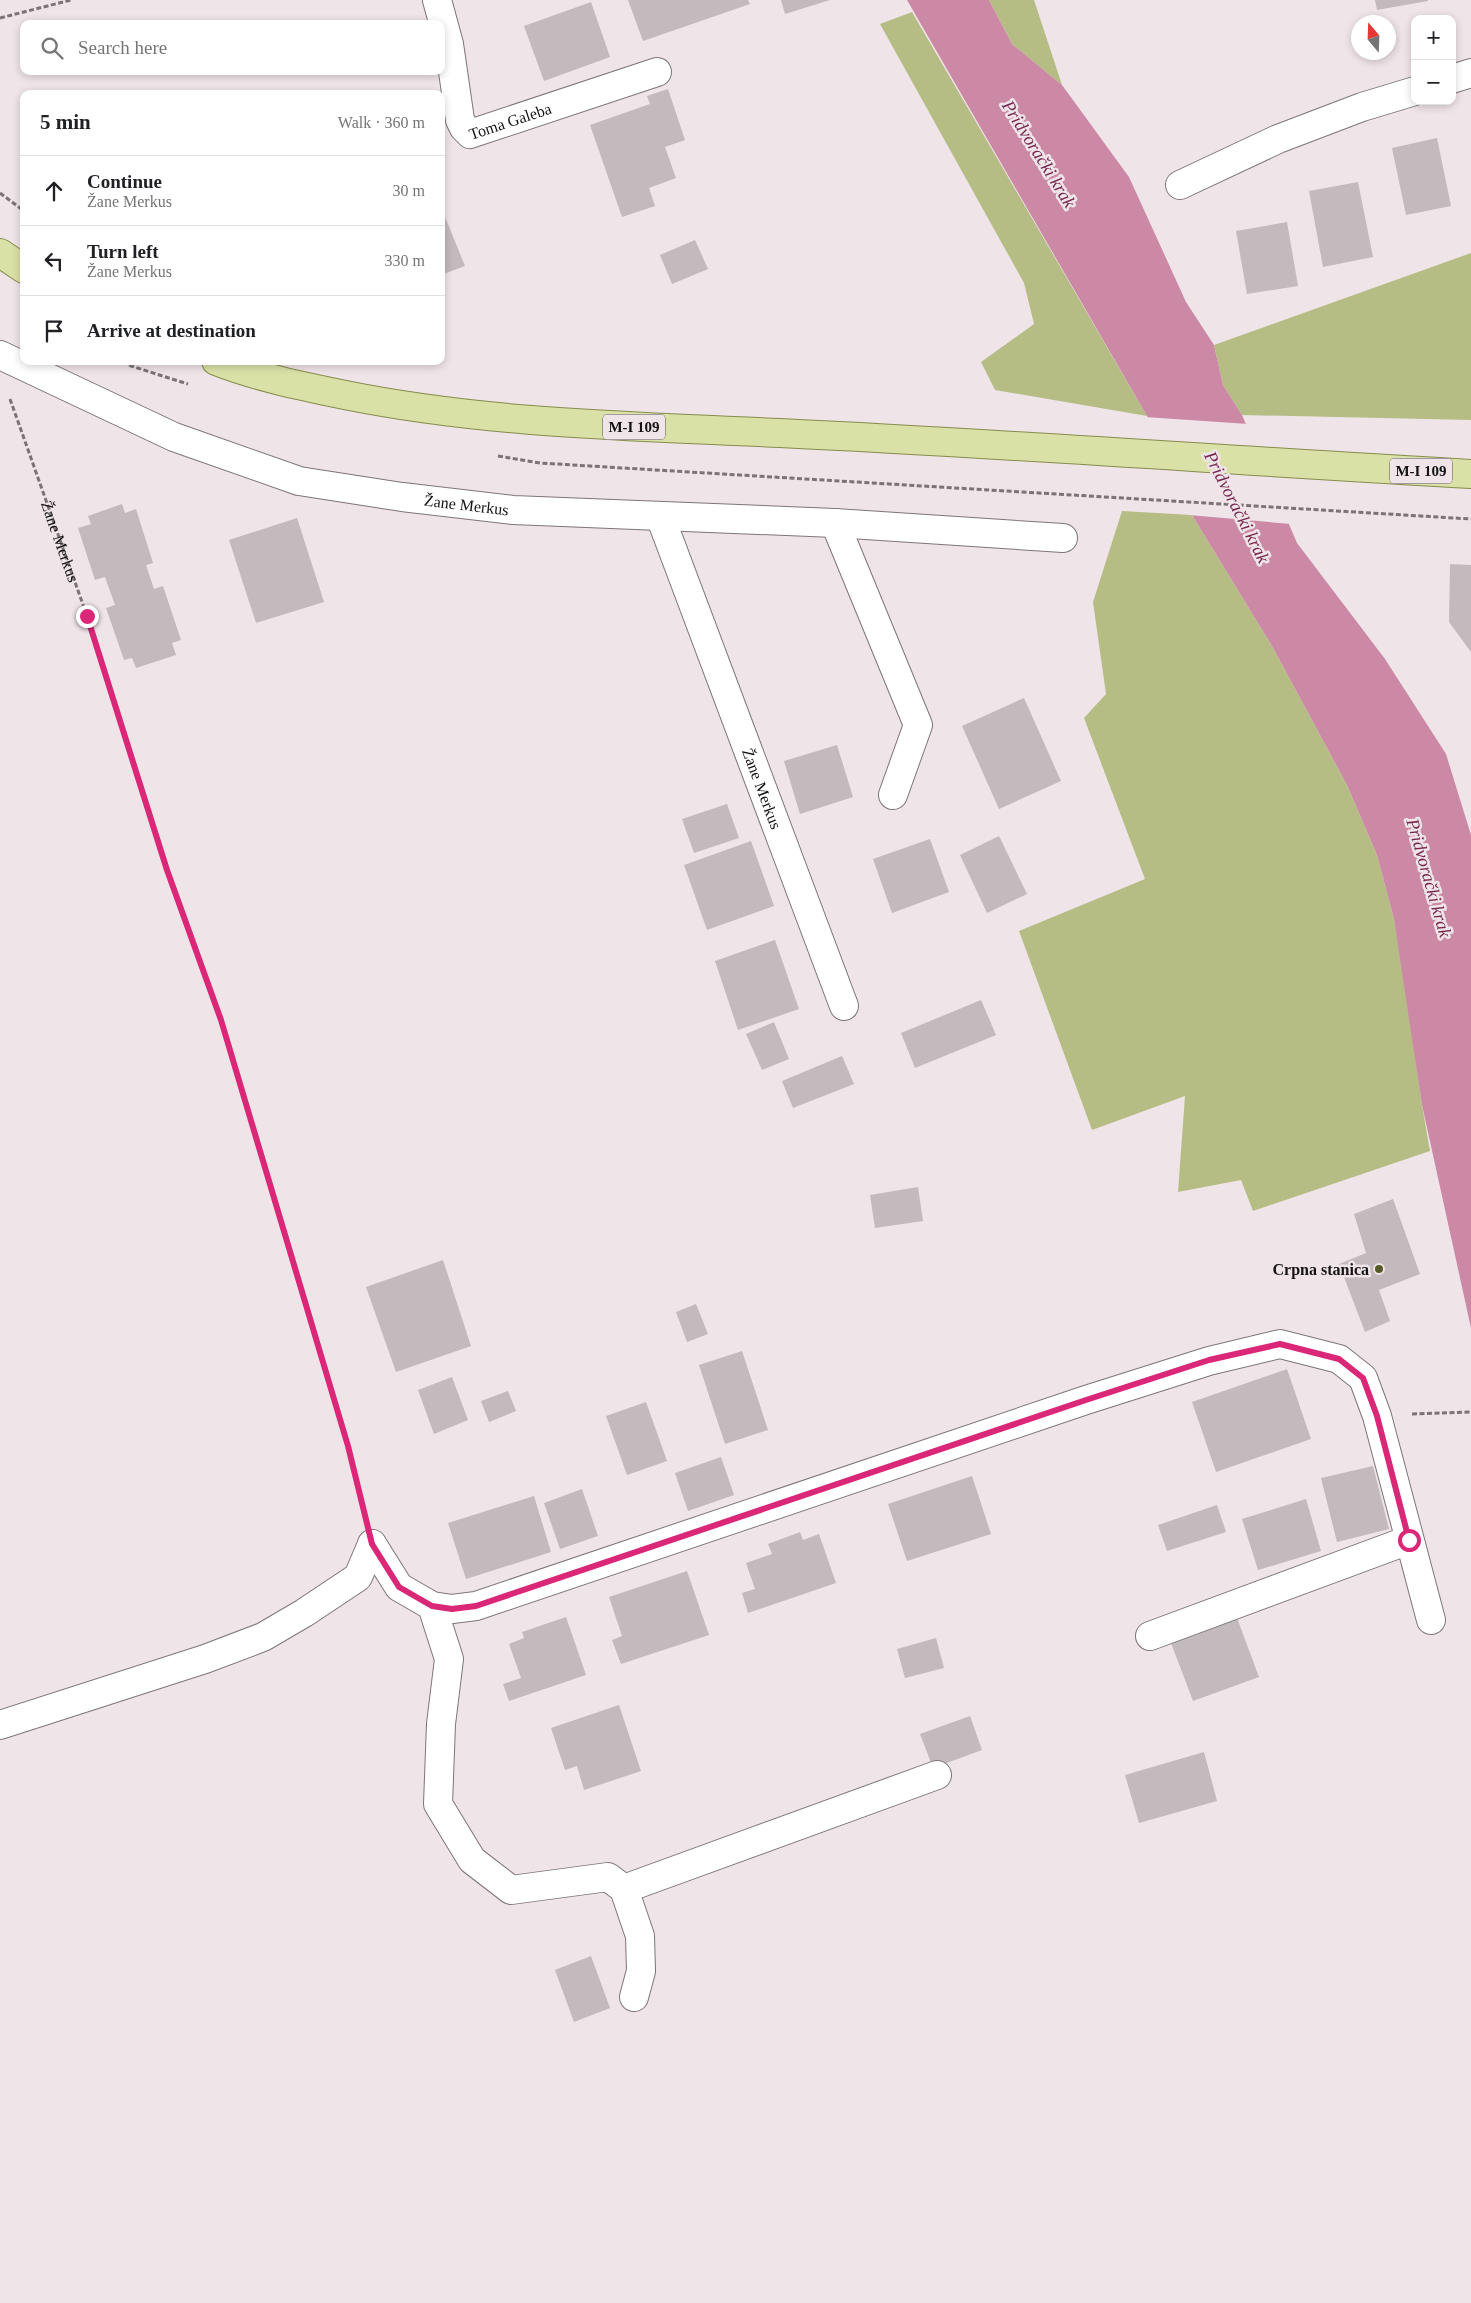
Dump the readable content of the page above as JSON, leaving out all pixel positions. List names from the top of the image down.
{
  "streets": {
    "main road": ["M-I 109"],
    "street": ["Toma Galeba", "Žane Merkus"]
  },
  "water": ["Pridvorački krak"],
  "places": ["Crpna stanica"],
  "north": "top",
  "page": {
    "map_buttons": ["+", "−"],
    "search": "Search here",
    "heading": ["5 min", "Walk · 360 m"],
    "list": [
      ["Continue", "Žane Merkus", "30 m"],
      ["Turn left", "Žane Merkus", "330 m"],
      "Arrive at destination"
    ]
  }
}
